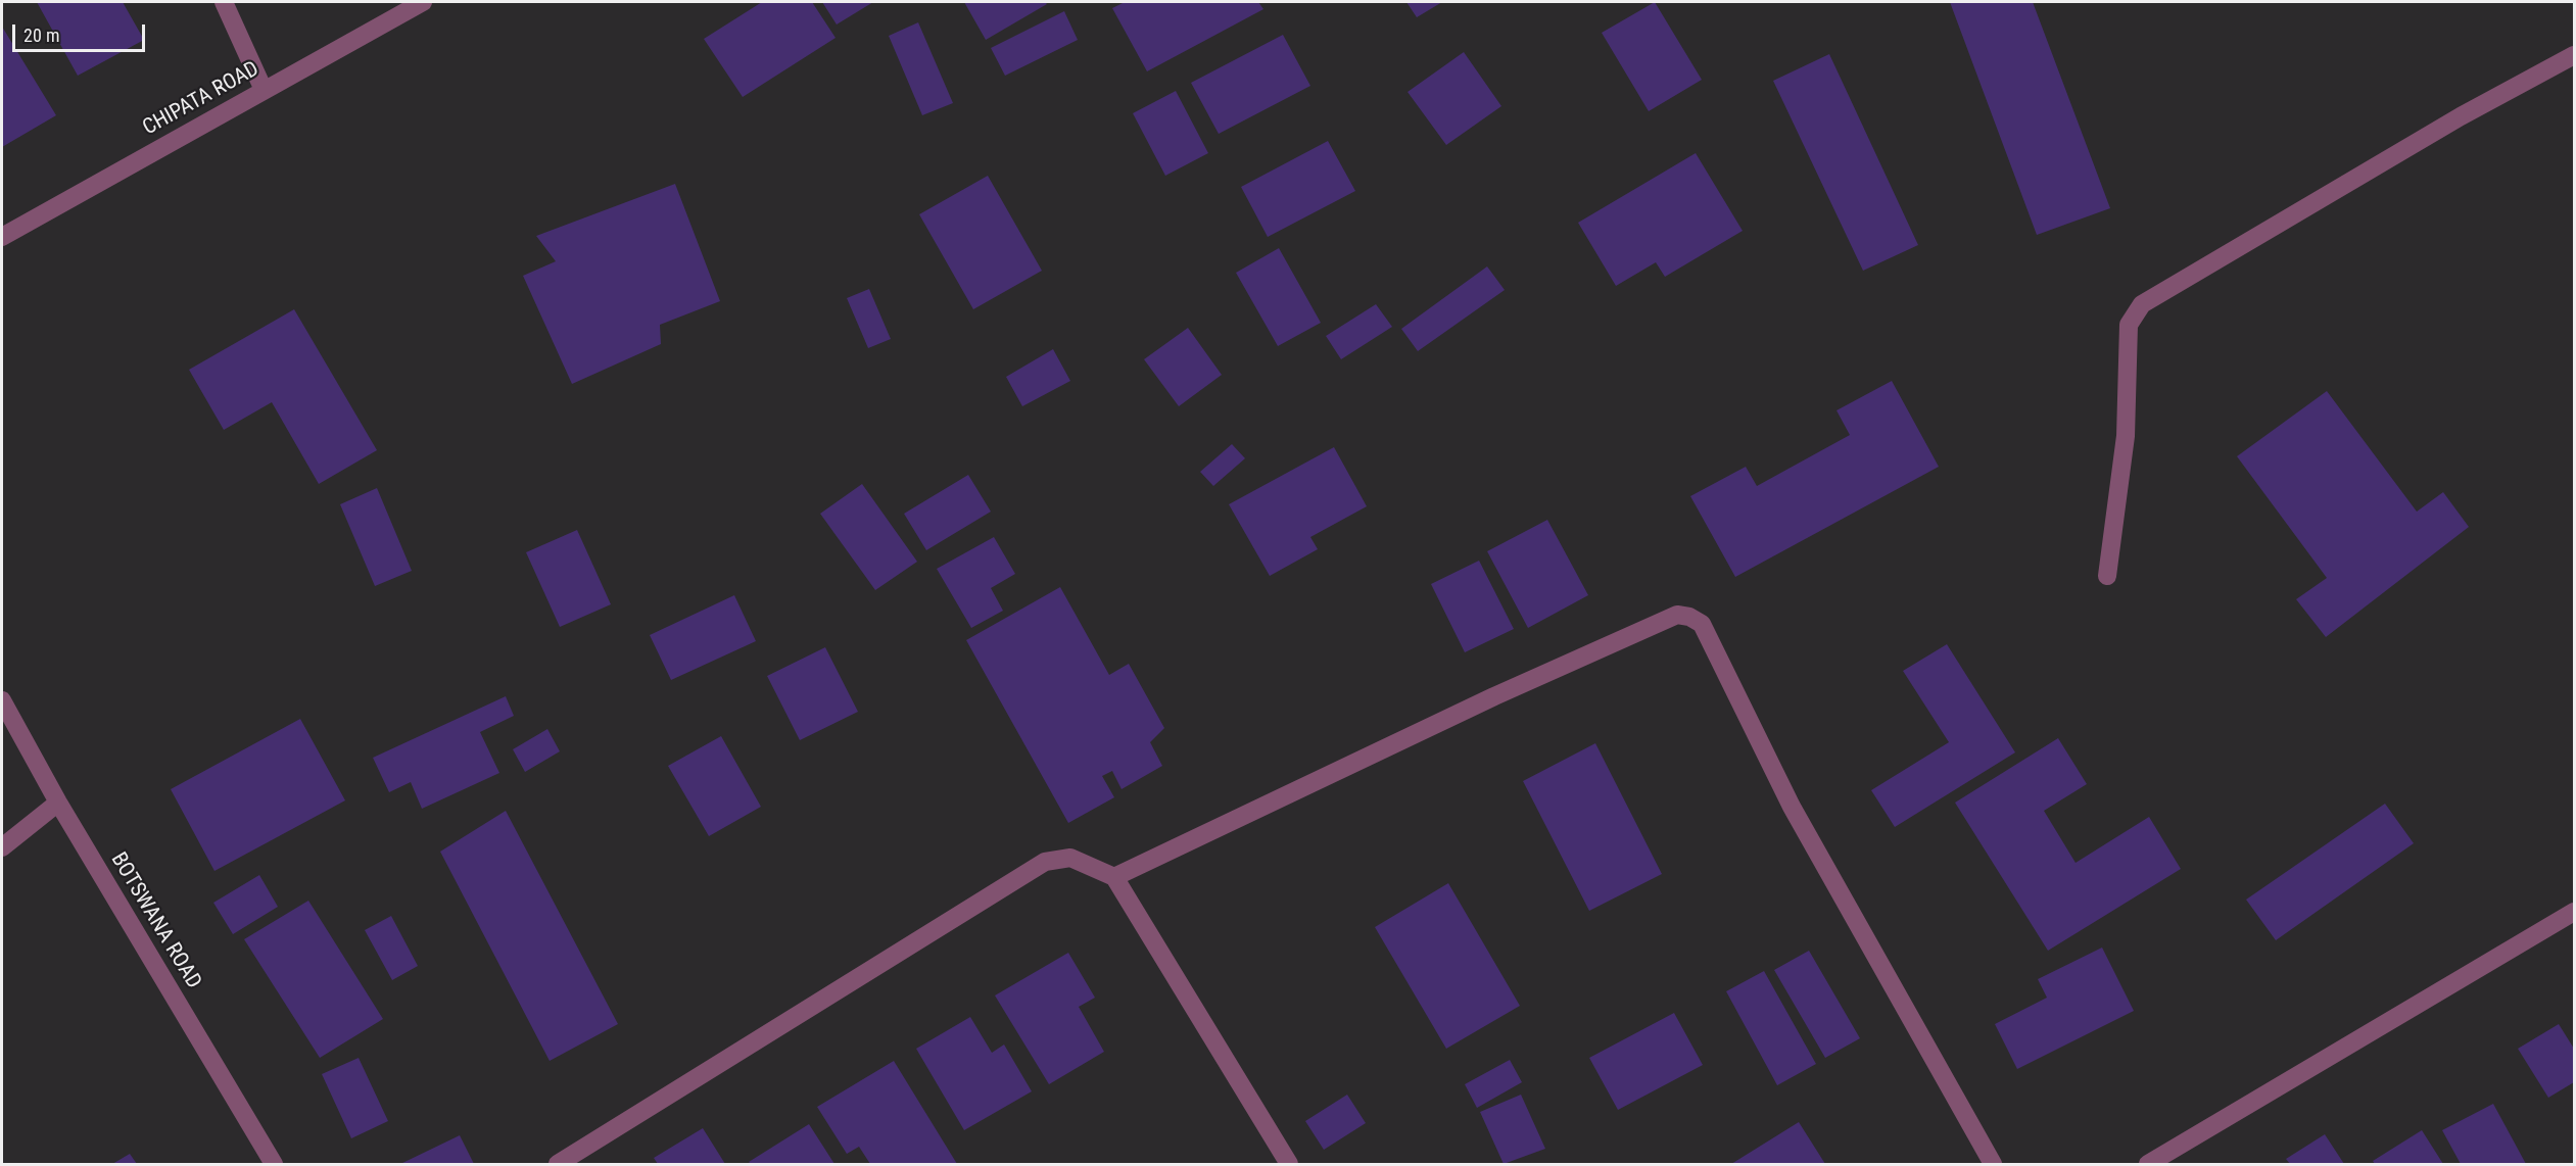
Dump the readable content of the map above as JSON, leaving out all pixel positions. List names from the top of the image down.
{
  "streets": {
    "street": ["CHIPATA ROAD", "BOTSWANA ROAD"]
  },
  "scale_bar": "20 m"
}
